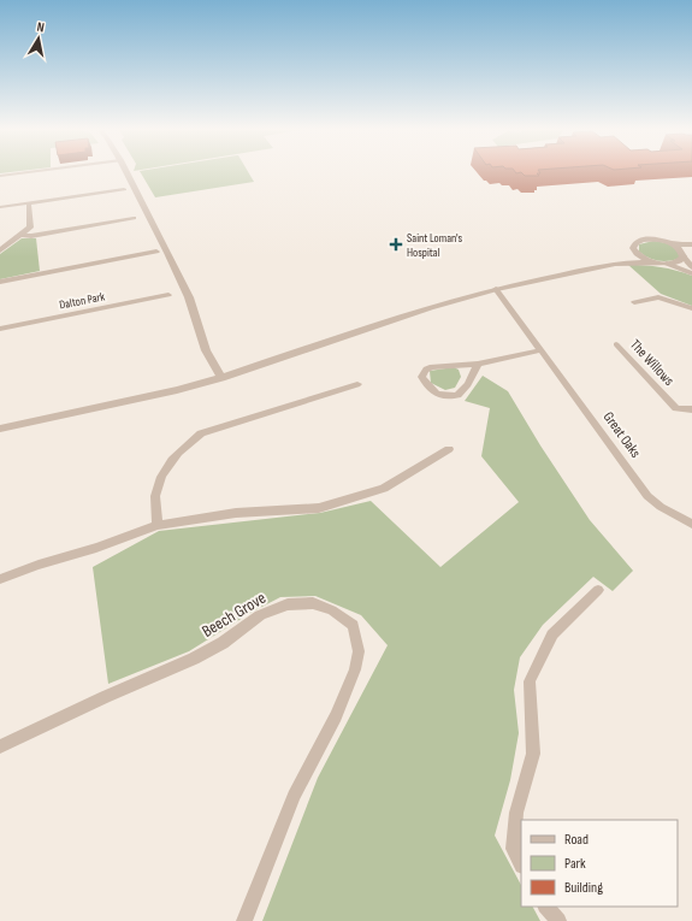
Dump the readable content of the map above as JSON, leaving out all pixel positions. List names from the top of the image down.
{
  "streets": {
    "street": [
      "Dalton Park",
      "The Willows",
      "Great Oaks",
      "Beech Grove"
    ]
  },
  "places": {
    "health": ["Saint Loman's Hospital"]
  },
  "legend": ["Road", "Park", "Building"],
  "north": "top"
}
